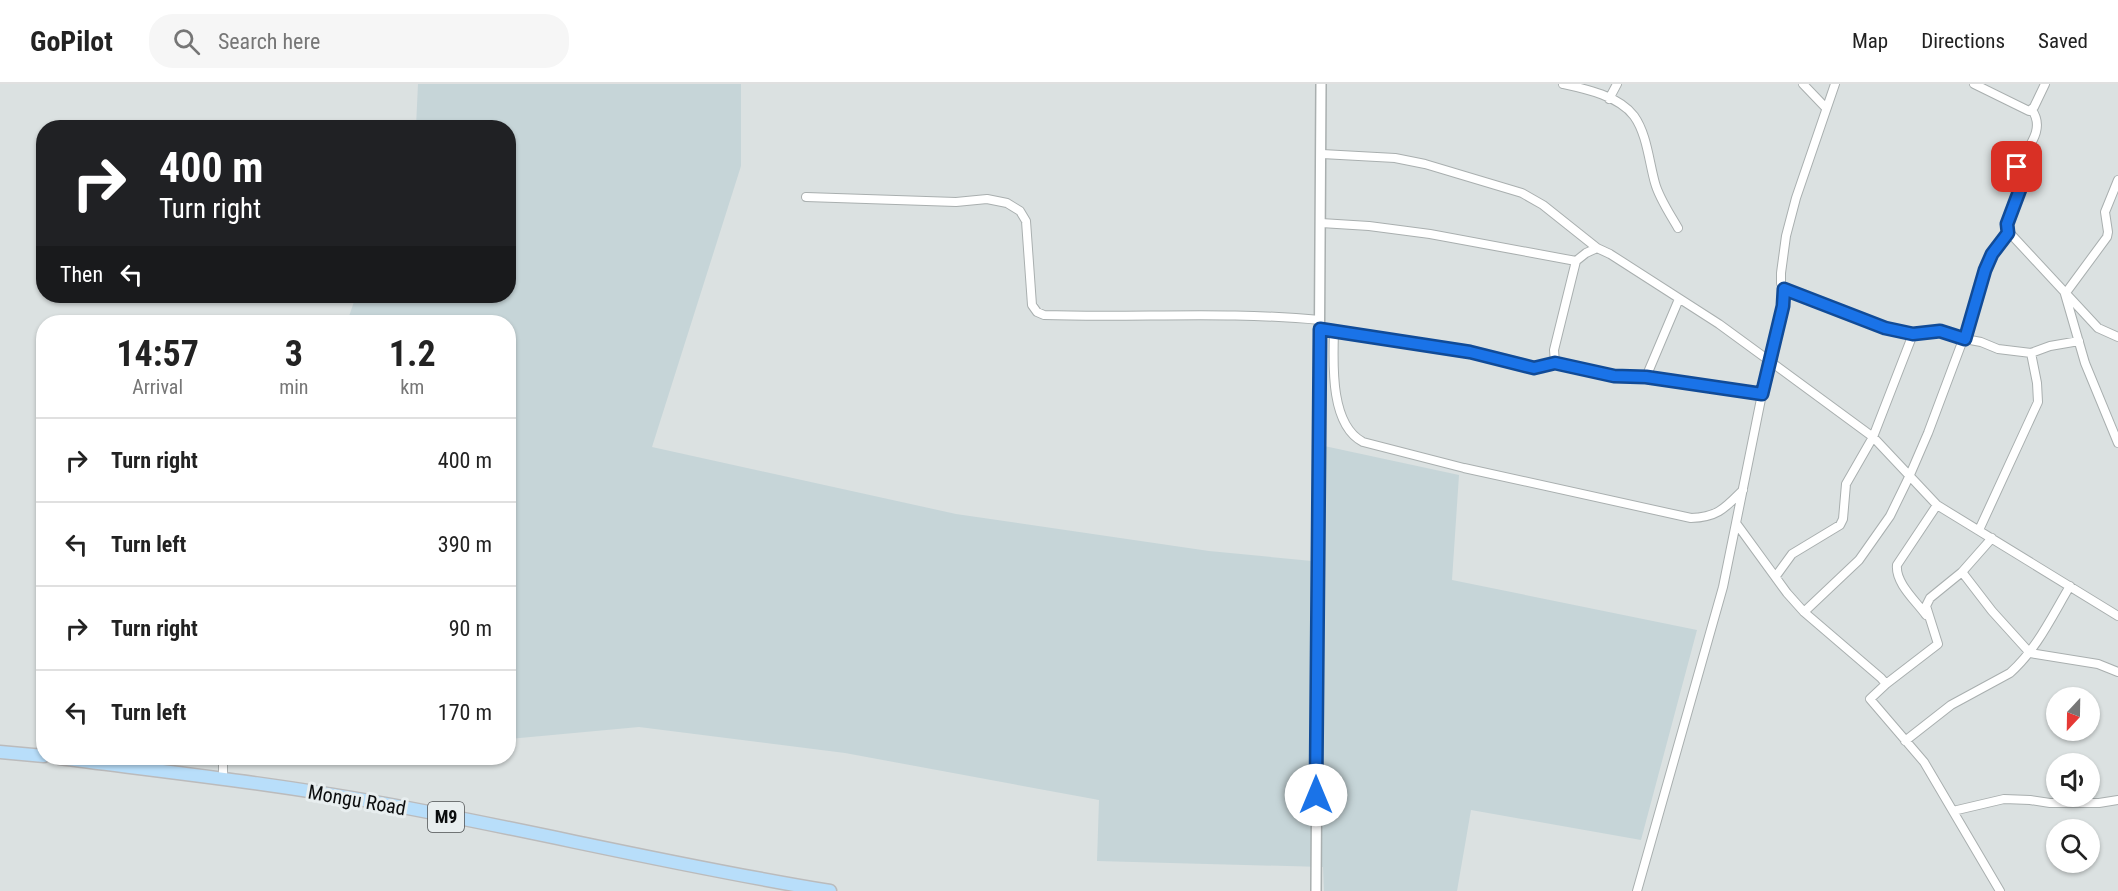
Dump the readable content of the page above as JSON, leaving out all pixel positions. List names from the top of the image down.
{
  "streets": {
    "main road": ["Mongu Road", "M9"]
  },
  "north": "bottom",
  "page": {
    "header": "GoPilot",
    "search": "Search here",
    "nav": ["Map", "Directions", "Saved"],
    "turn": ["400 m", "Turn right"],
    "then": "Then",
    "eta": [
      "14:57",
      "Arrival",
      "3",
      "min",
      "1.2",
      "km"
    ],
    "list": [
      {
        "name": "Turn right",
        "value": "400 m"
      },
      {
        "name": "Turn left",
        "value": "390 m"
      },
      {
        "name": "Turn right",
        "value": "90 m"
      },
      {
        "name": "Turn left",
        "value": "170 m"
      }
    ]
  }
}
